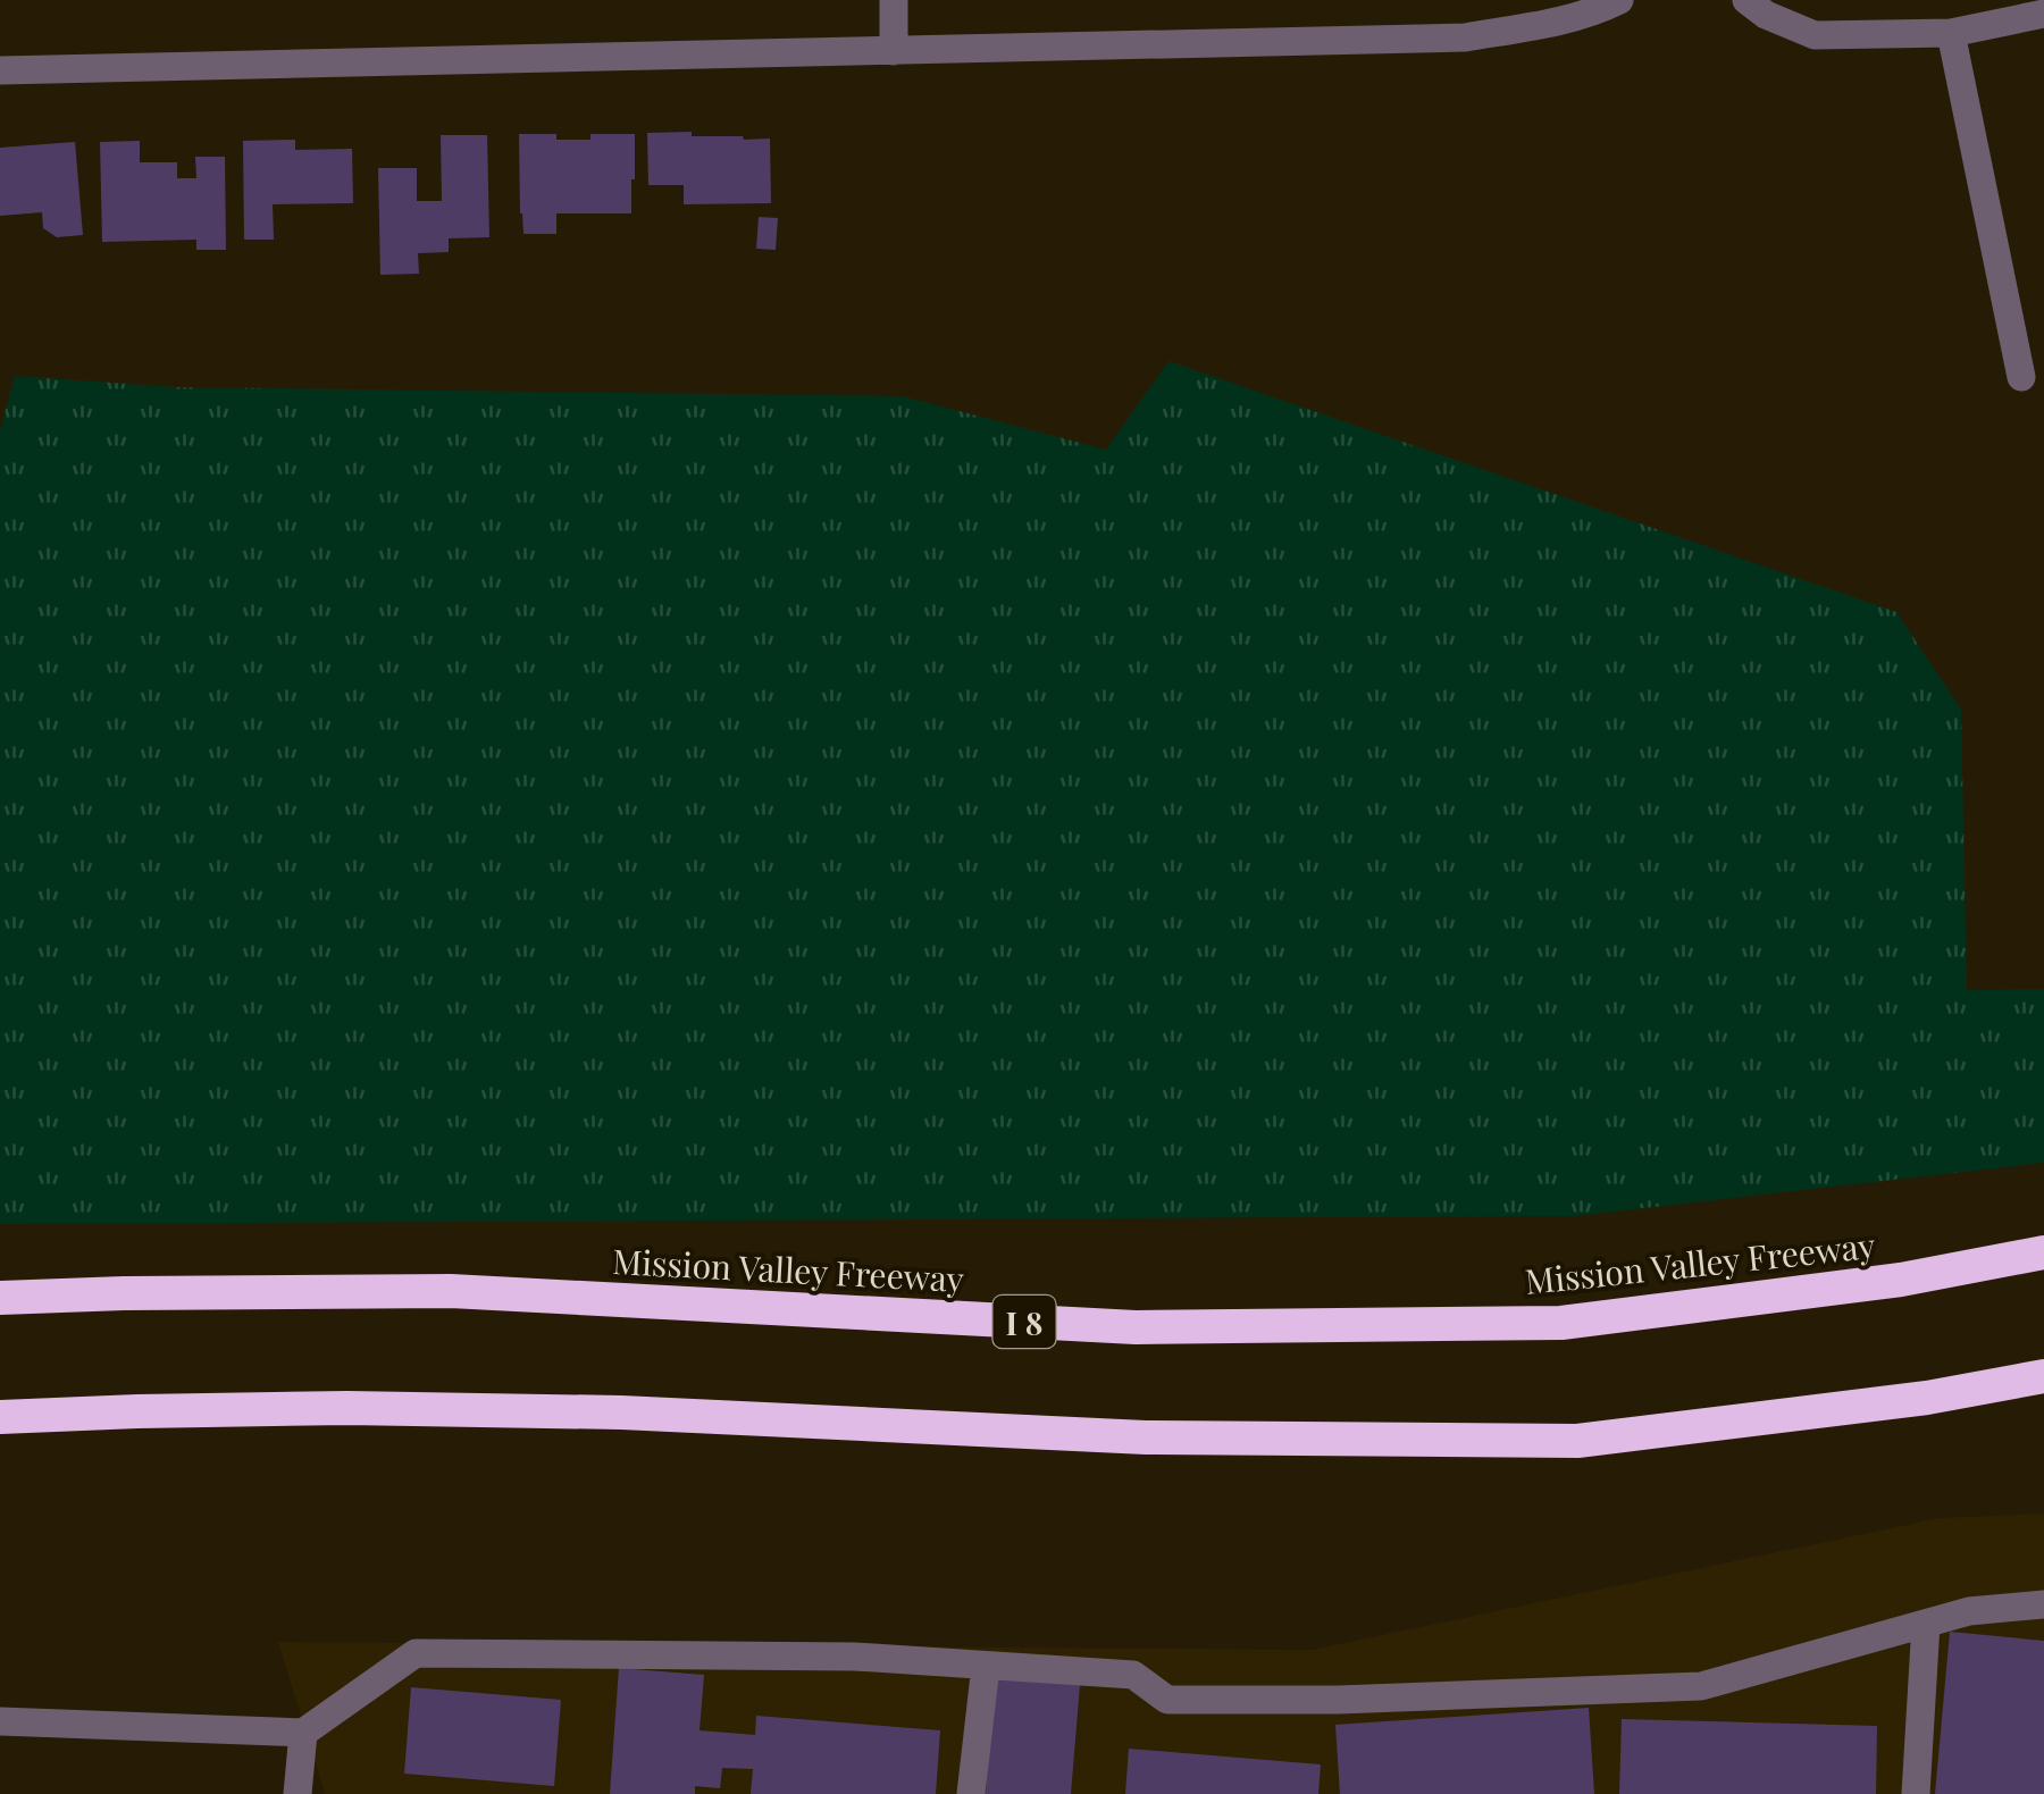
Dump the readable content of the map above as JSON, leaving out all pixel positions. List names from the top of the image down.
{
  "streets": {
    "highway": ["Mission Valley Freeway", "I 8"]
  }
}
